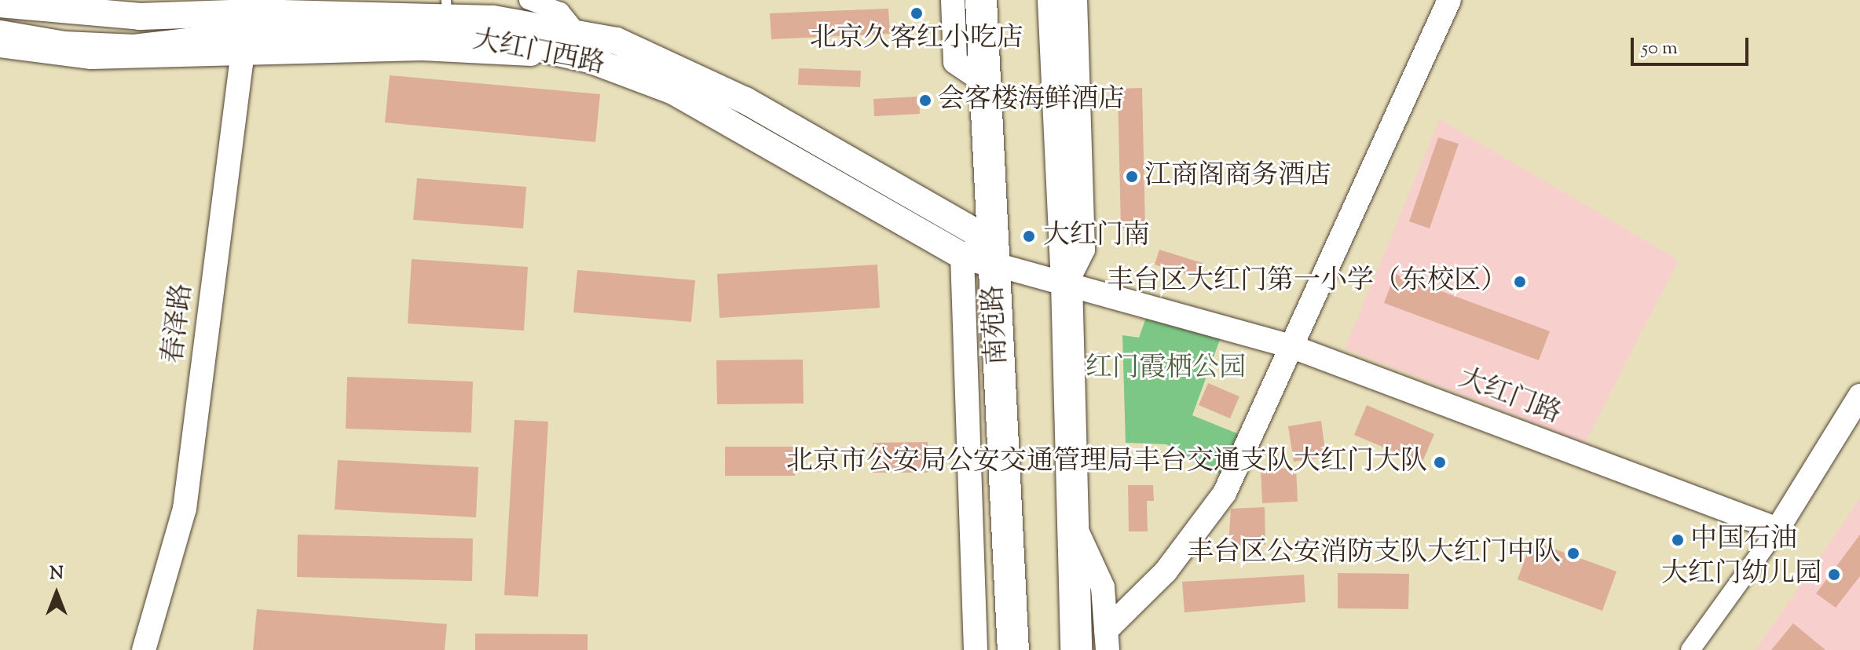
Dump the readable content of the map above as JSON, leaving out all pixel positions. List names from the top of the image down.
{
  "streets": {
    "highway": ["南苑路"],
    "main road": ["大红门西路"],
    "street": ["春泽路", "大红门路"]
  },
  "crossings": [
    ["大红门西路", "春泽路"],
    ["大红门西路", "南苑路"],
    ["大红门西路", "大红门路"],
    ["南苑路", "大红门路"]
  ],
  "parks": ["红门霞栖公园"],
  "places": [
    "北京久客红小吃店",
    "会客楼海鲜酒店",
    "江商阁商务酒店",
    "大红门南",
    "丰台区大红门第一小学（东校区）",
    "北京市公安局公安交通管理局丰台交通支队大红门大队",
    "中国石油",
    "丰台区公安消防支队大红门中队",
    "大红门幼儿园"
  ],
  "scale_bar": "50 m",
  "north": "top"
}
